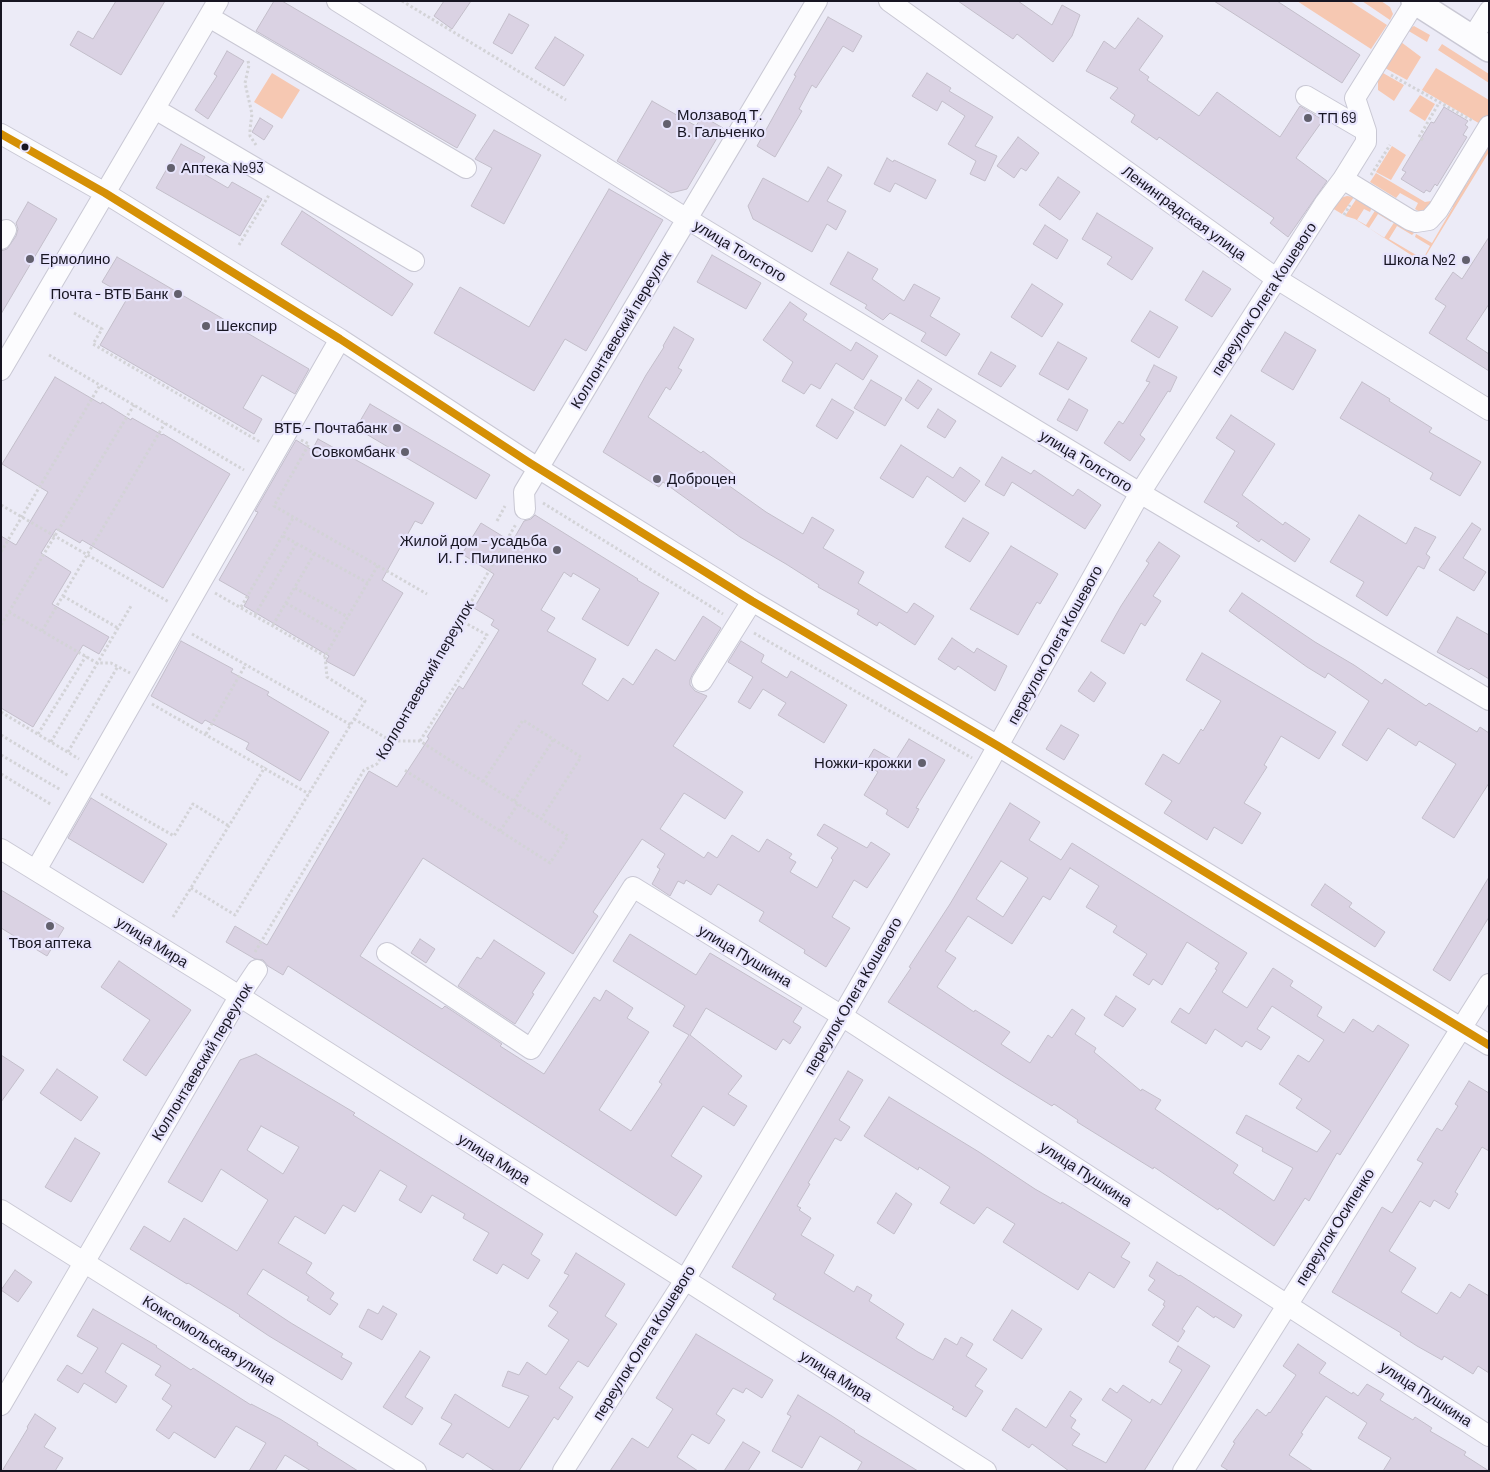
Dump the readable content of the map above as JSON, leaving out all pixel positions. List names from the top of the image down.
{
  "streets": {
    "street": [
      "Ленинградская улица",
      "улица Толстого",
      "переулок Олега Кошевого",
      "Коллонтаевский переулок",
      "улица Мира",
      "улица Пушкина",
      "переулок Осипенко",
      "Комсомольская улица"
    ]
  },
  "crossings": [
    ["Ленинградская улица", "переулок Олега Кошевого"],
    ["улица Толстого", "переулок Олега Кошевого"],
    ["улица Толстого", "Коллонтаевский переулок"],
    ["переулок Олега Кошевого", "улица Мира"],
    ["переулок Олега Кошевого", "улица Пушкина"],
    ["Коллонтаевский переулок", "улица Мира"],
    ["Коллонтаевский переулок", "Комсомольская улица"],
    ["улица Пушкина", "переулок Осипенко"]
  ],
  "places": [
    "ТП 69",
    "Молзавод Т. В. Гальченко",
    "Аптека №93",
    "Ермолино",
    "Школа №2",
    "Почта - ВТБ Банк",
    "Шекспир",
    "ВТБ - Почтабанк",
    "Совкомбанк",
    "Доброцен",
    "Жилой дом – усадьба И. Г. Пилипенко",
    "Ножки-крожки",
    "Твоя аптека"
  ]
}
